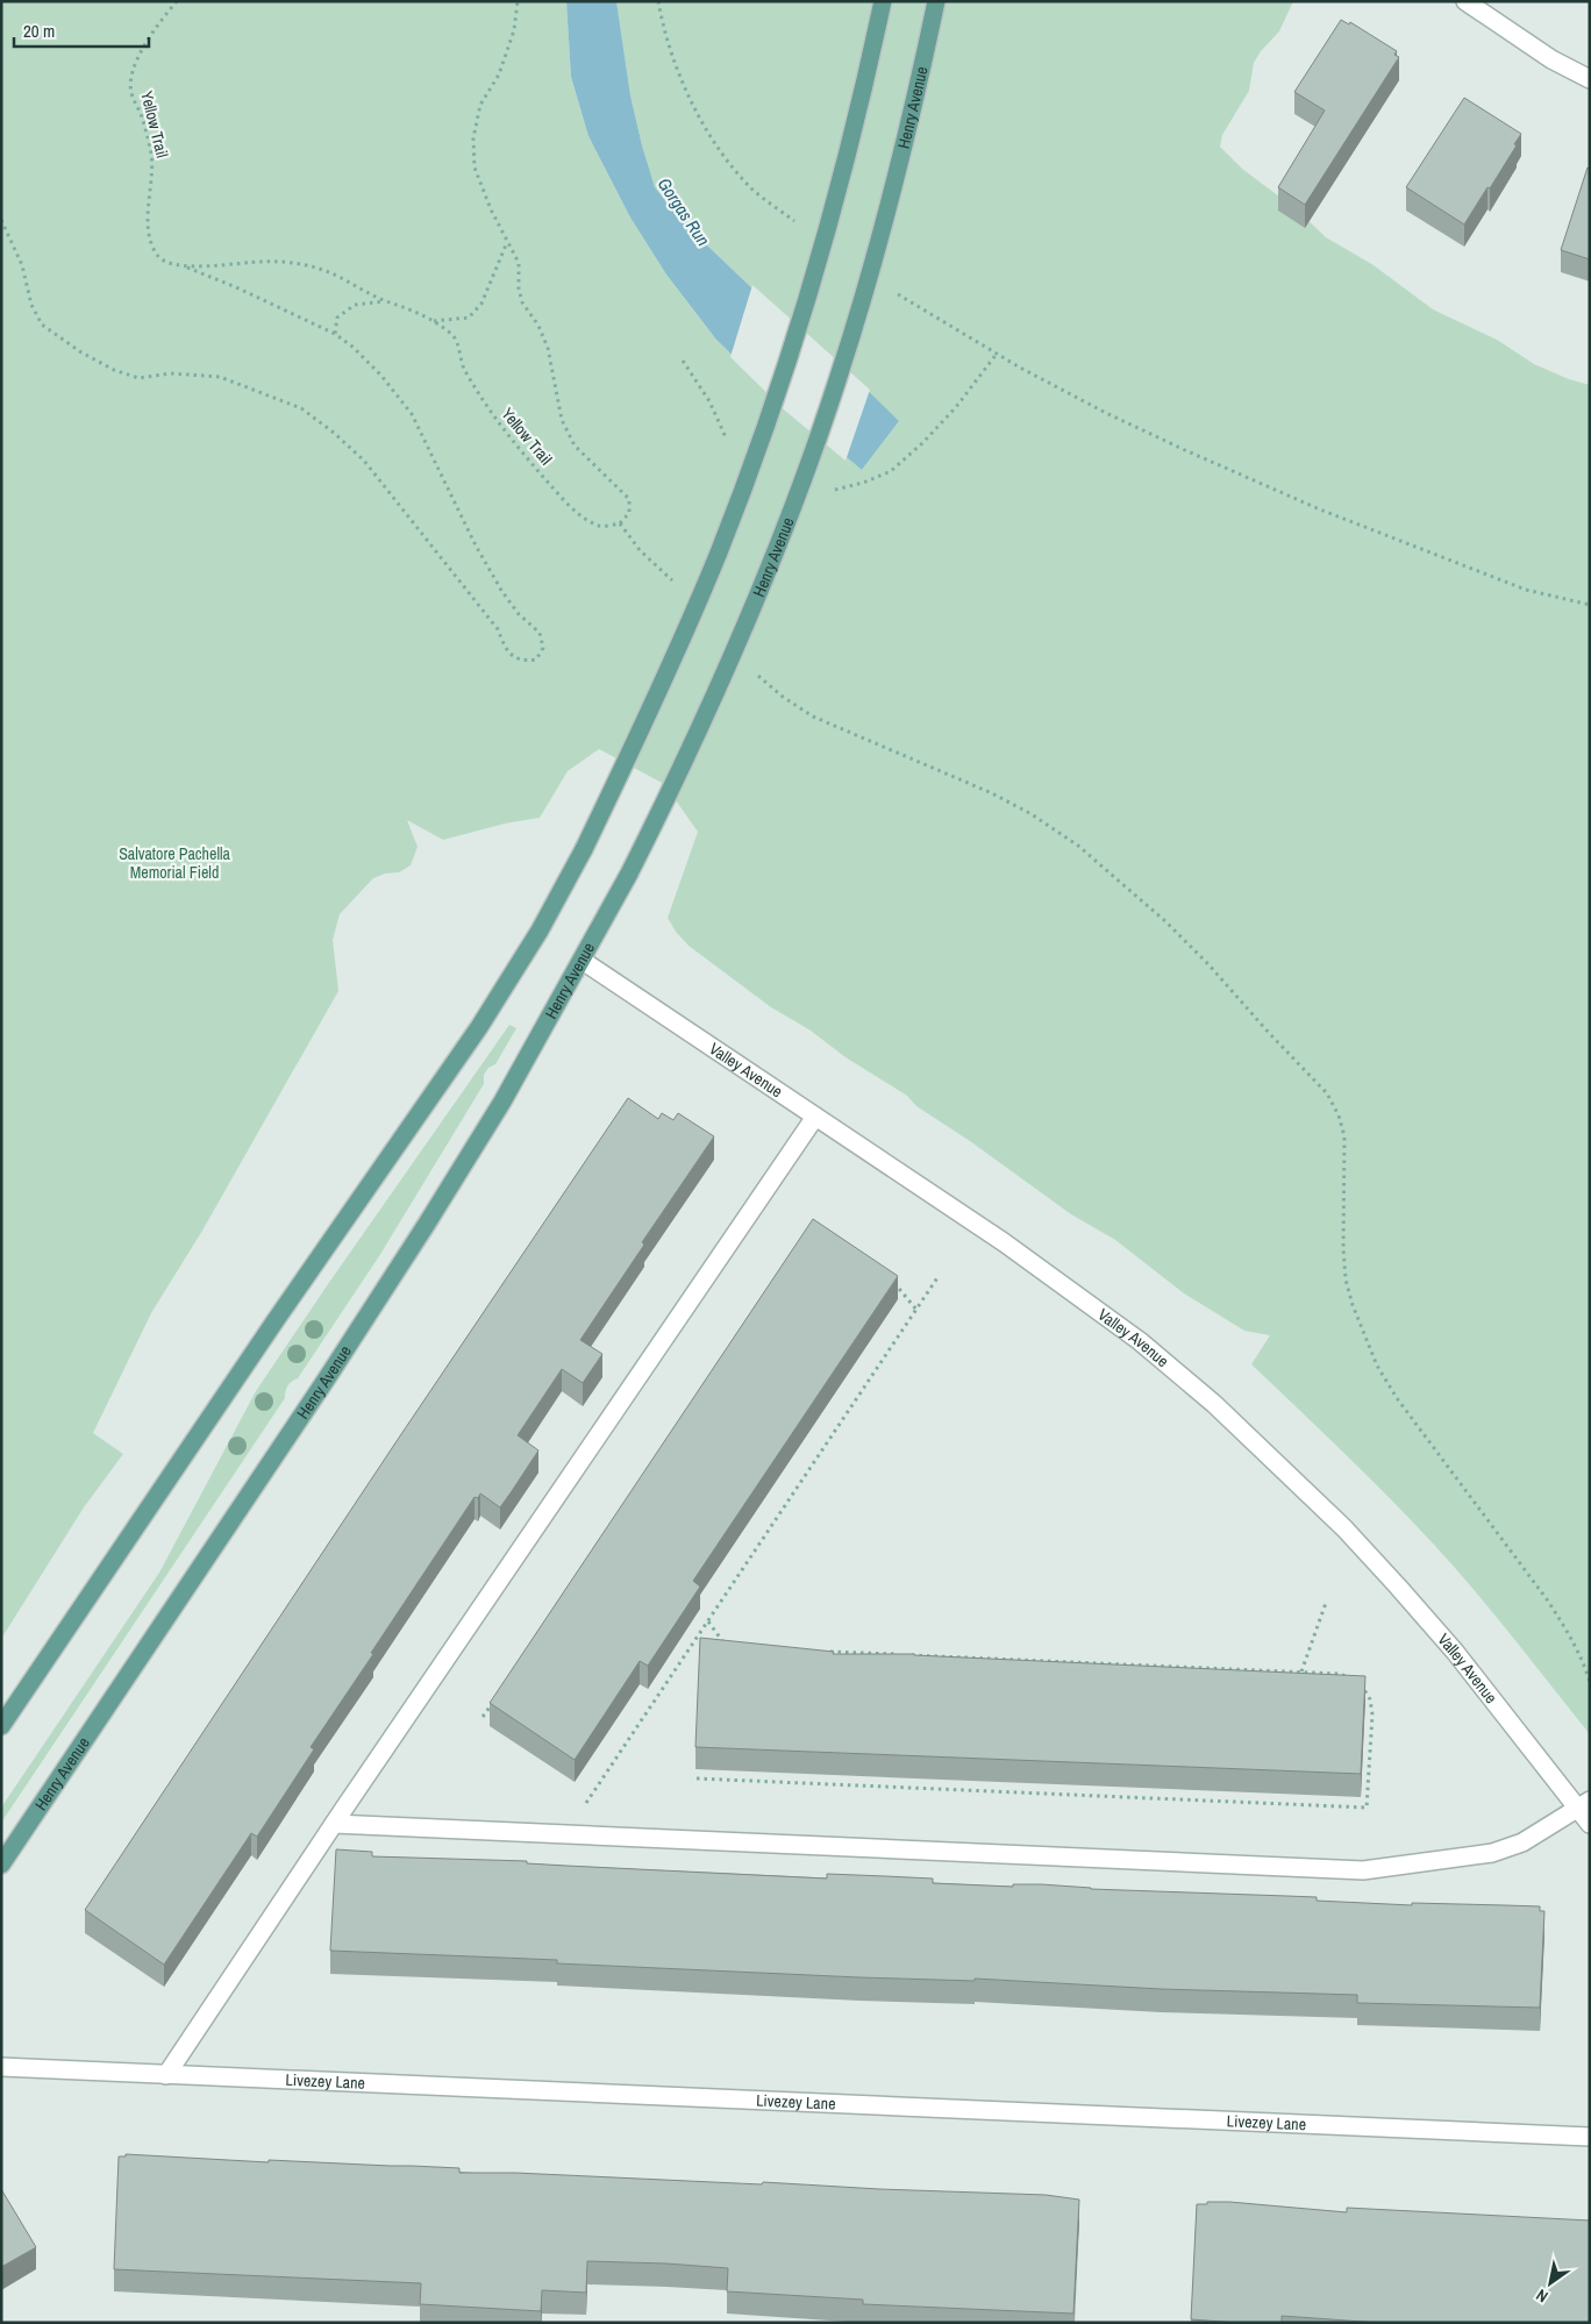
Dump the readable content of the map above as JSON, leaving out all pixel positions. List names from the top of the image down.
{
  "streets": {
    "main road": ["Henry Avenue"],
    "street": ["Valley Avenue", "Livezey Lane"],
    "path": ["Yellow Trail"]
  },
  "crossings": [
    ["Henry Avenue", "Valley Avenue"]
  ],
  "water": ["Gorgas Run"],
  "parks": ["Salvatore Pachella Memorial Field"],
  "scale_bar": "20 m",
  "north": "bottom left"
}
